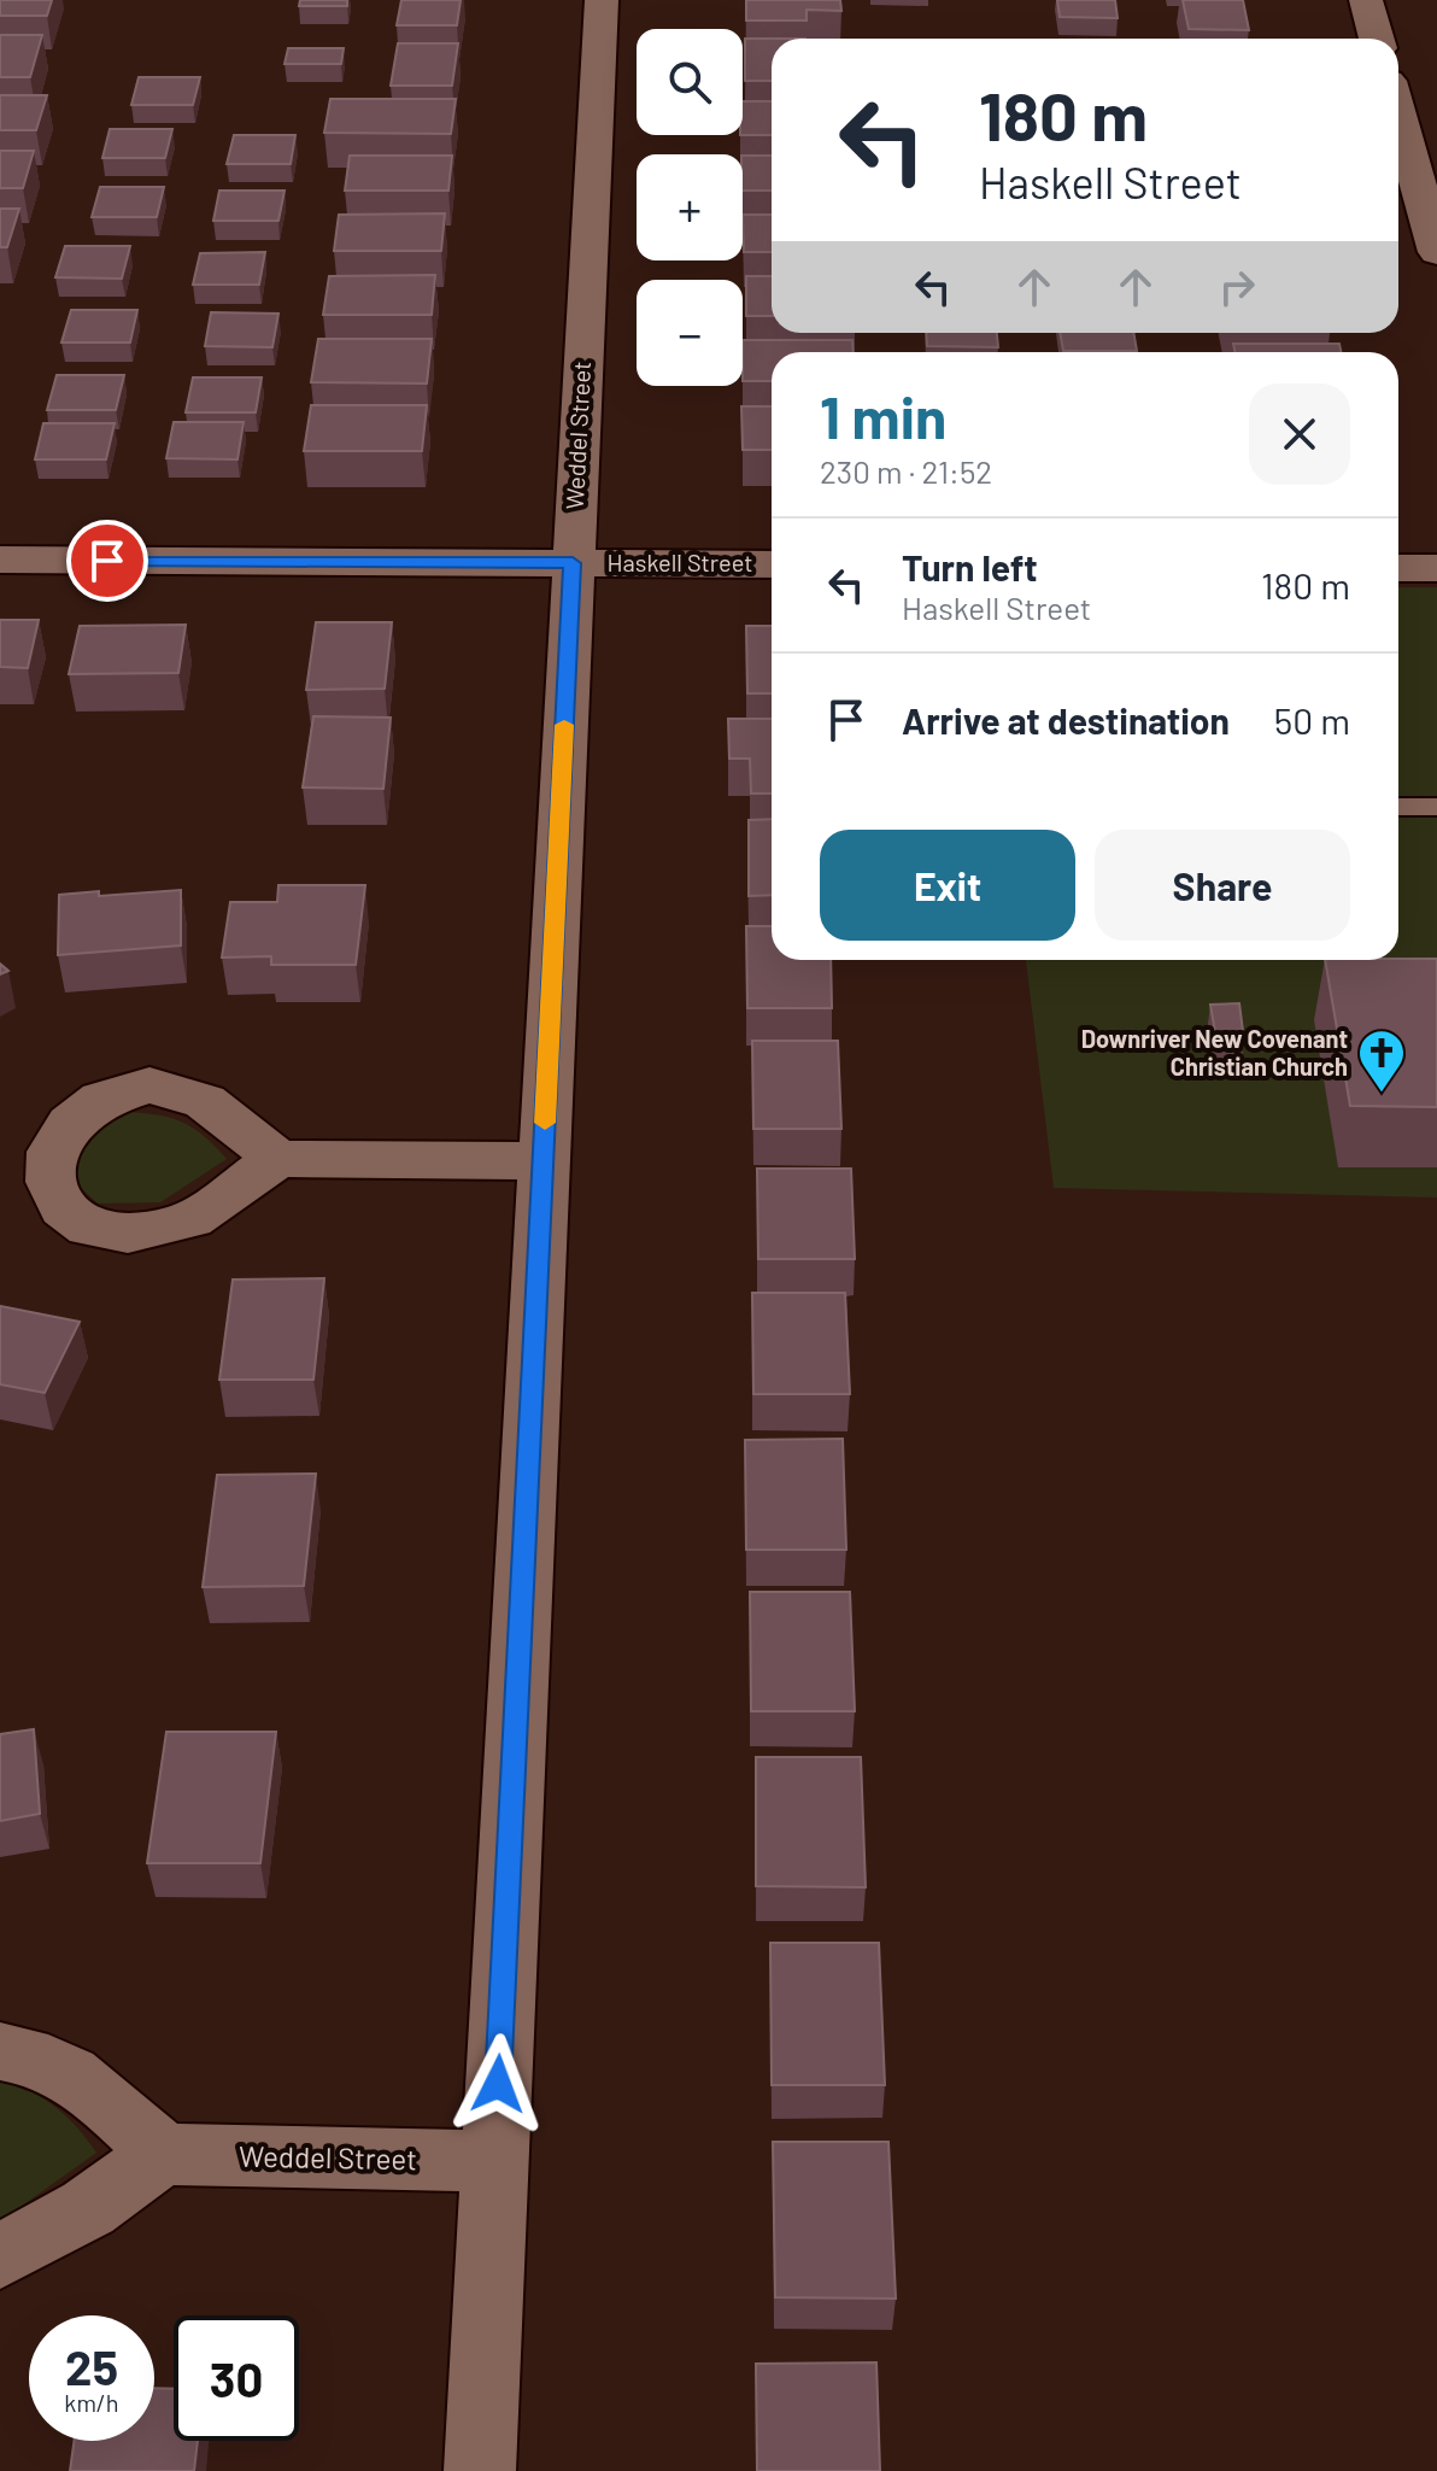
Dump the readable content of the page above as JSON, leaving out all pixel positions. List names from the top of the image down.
{
  "streets": {
    "street": ["Weddel Street", "Haskell Street"]
  },
  "crossings": [
    ["Weddel Street", "Haskell Street"]
  ],
  "places": {
    "church": ["Downriver New Covenant Christian Church"]
  },
  "page": {
    "map_buttons": ["+", "−"],
    "turn": ["180 m", "Haskell Street"],
    "heading": ["1 min", "230 m · 21:52"],
    "list": [
      {
        "name": "Turn left",
        "note": "Haskell Street",
        "value": "180 m"
      },
      {
        "name": "Arrive at destination",
        "value": "50 m"
      }
    ],
    "buttons": ["Exit", "Share"],
    "speed": "25 km/h",
    "limit": "30"
  }
}
